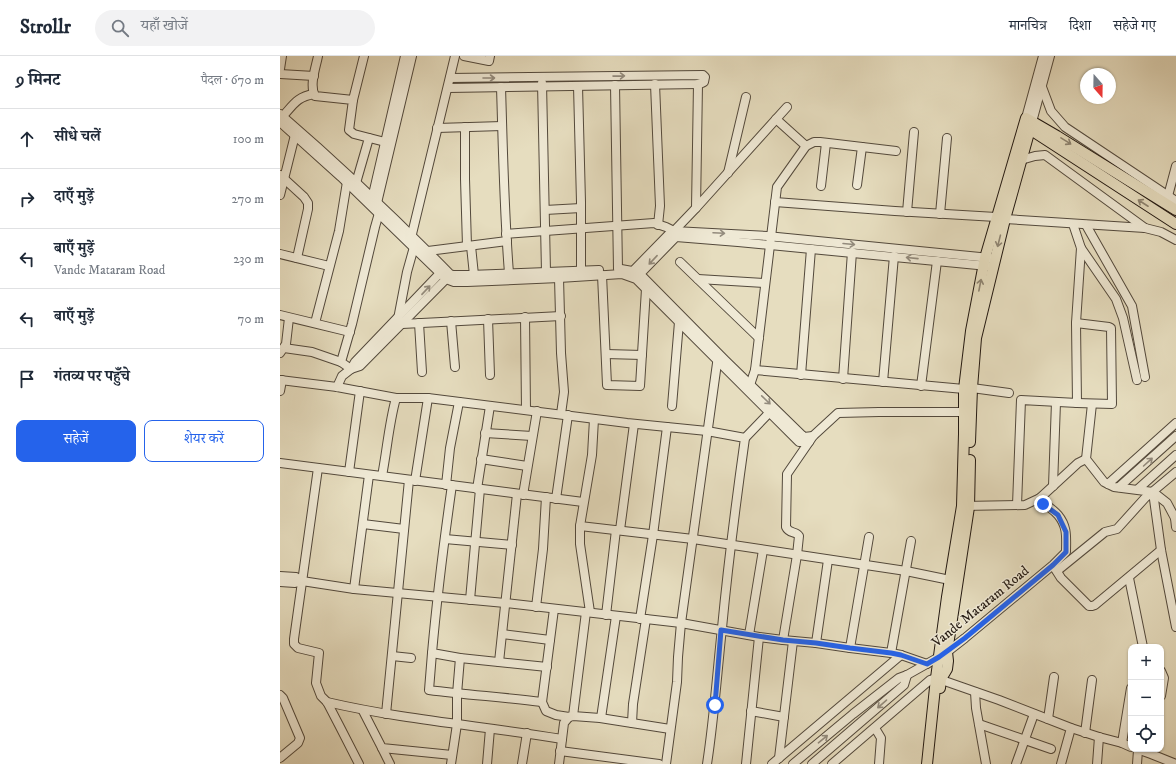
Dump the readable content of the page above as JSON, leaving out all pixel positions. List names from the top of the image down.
{
  "streets": {
    "street": ["Vande Mataram Road"]
  },
  "north": "bottom",
  "page": {
    "header": "Strollr",
    "search": "यहाँ खोजें",
    "nav": ["मानचित्र", "दिशा", "सहेजे गए"],
    "heading": ["9 मिनट", "पैदल · 670 m"],
    "list": [
      ["सीधे चलें", "100 m"],
      ["दाएँ मुड़ें", "270 m"],
      ["बाएँ मुड़ें", "Vande Mataram Road", "230 m"],
      ["बाएँ मुड़ें", "70 m"],
      "गंतव्य पर पहुँचे"
    ],
    "buttons": ["सहेजें", "शेयर करें"],
    "map_buttons": ["+", "−"]
  }
}
